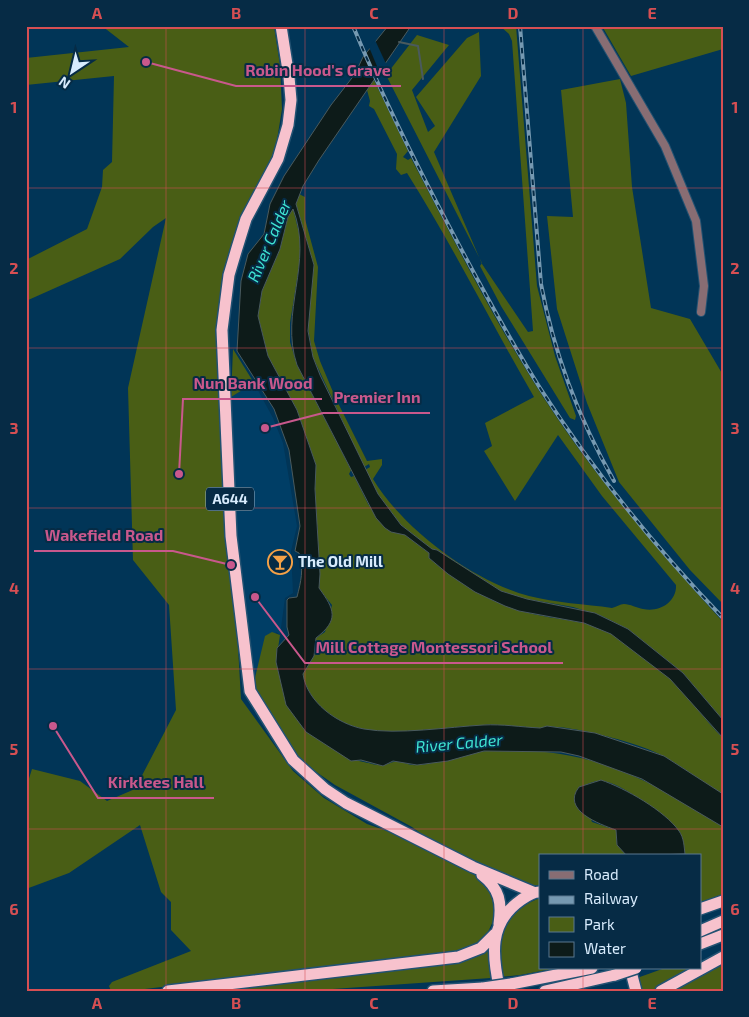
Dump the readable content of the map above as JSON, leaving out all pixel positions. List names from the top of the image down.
{
  "streets": {
    "highway": ["A644"]
  },
  "water": ["River Calder"],
  "places": {
    "other": [
      "Robin Hood's Grave",
      "Premier Inn",
      "Nun Bank Wood",
      "Wakefield Road",
      "Mill Cottage Montessori School",
      "Kirklees Hall"
    ],
    "bar": ["The Old Mill"]
  },
  "legend": [
    "Road",
    "Railway",
    "Park",
    "Water"
  ],
  "north": "bottom left",
  "grid": {
    "columns": [
      "A",
      "B",
      "C",
      "D",
      "E"
    ],
    "rows": [
      "1",
      "2",
      "3",
      "4",
      "5",
      "6"
    ]
  }
}
